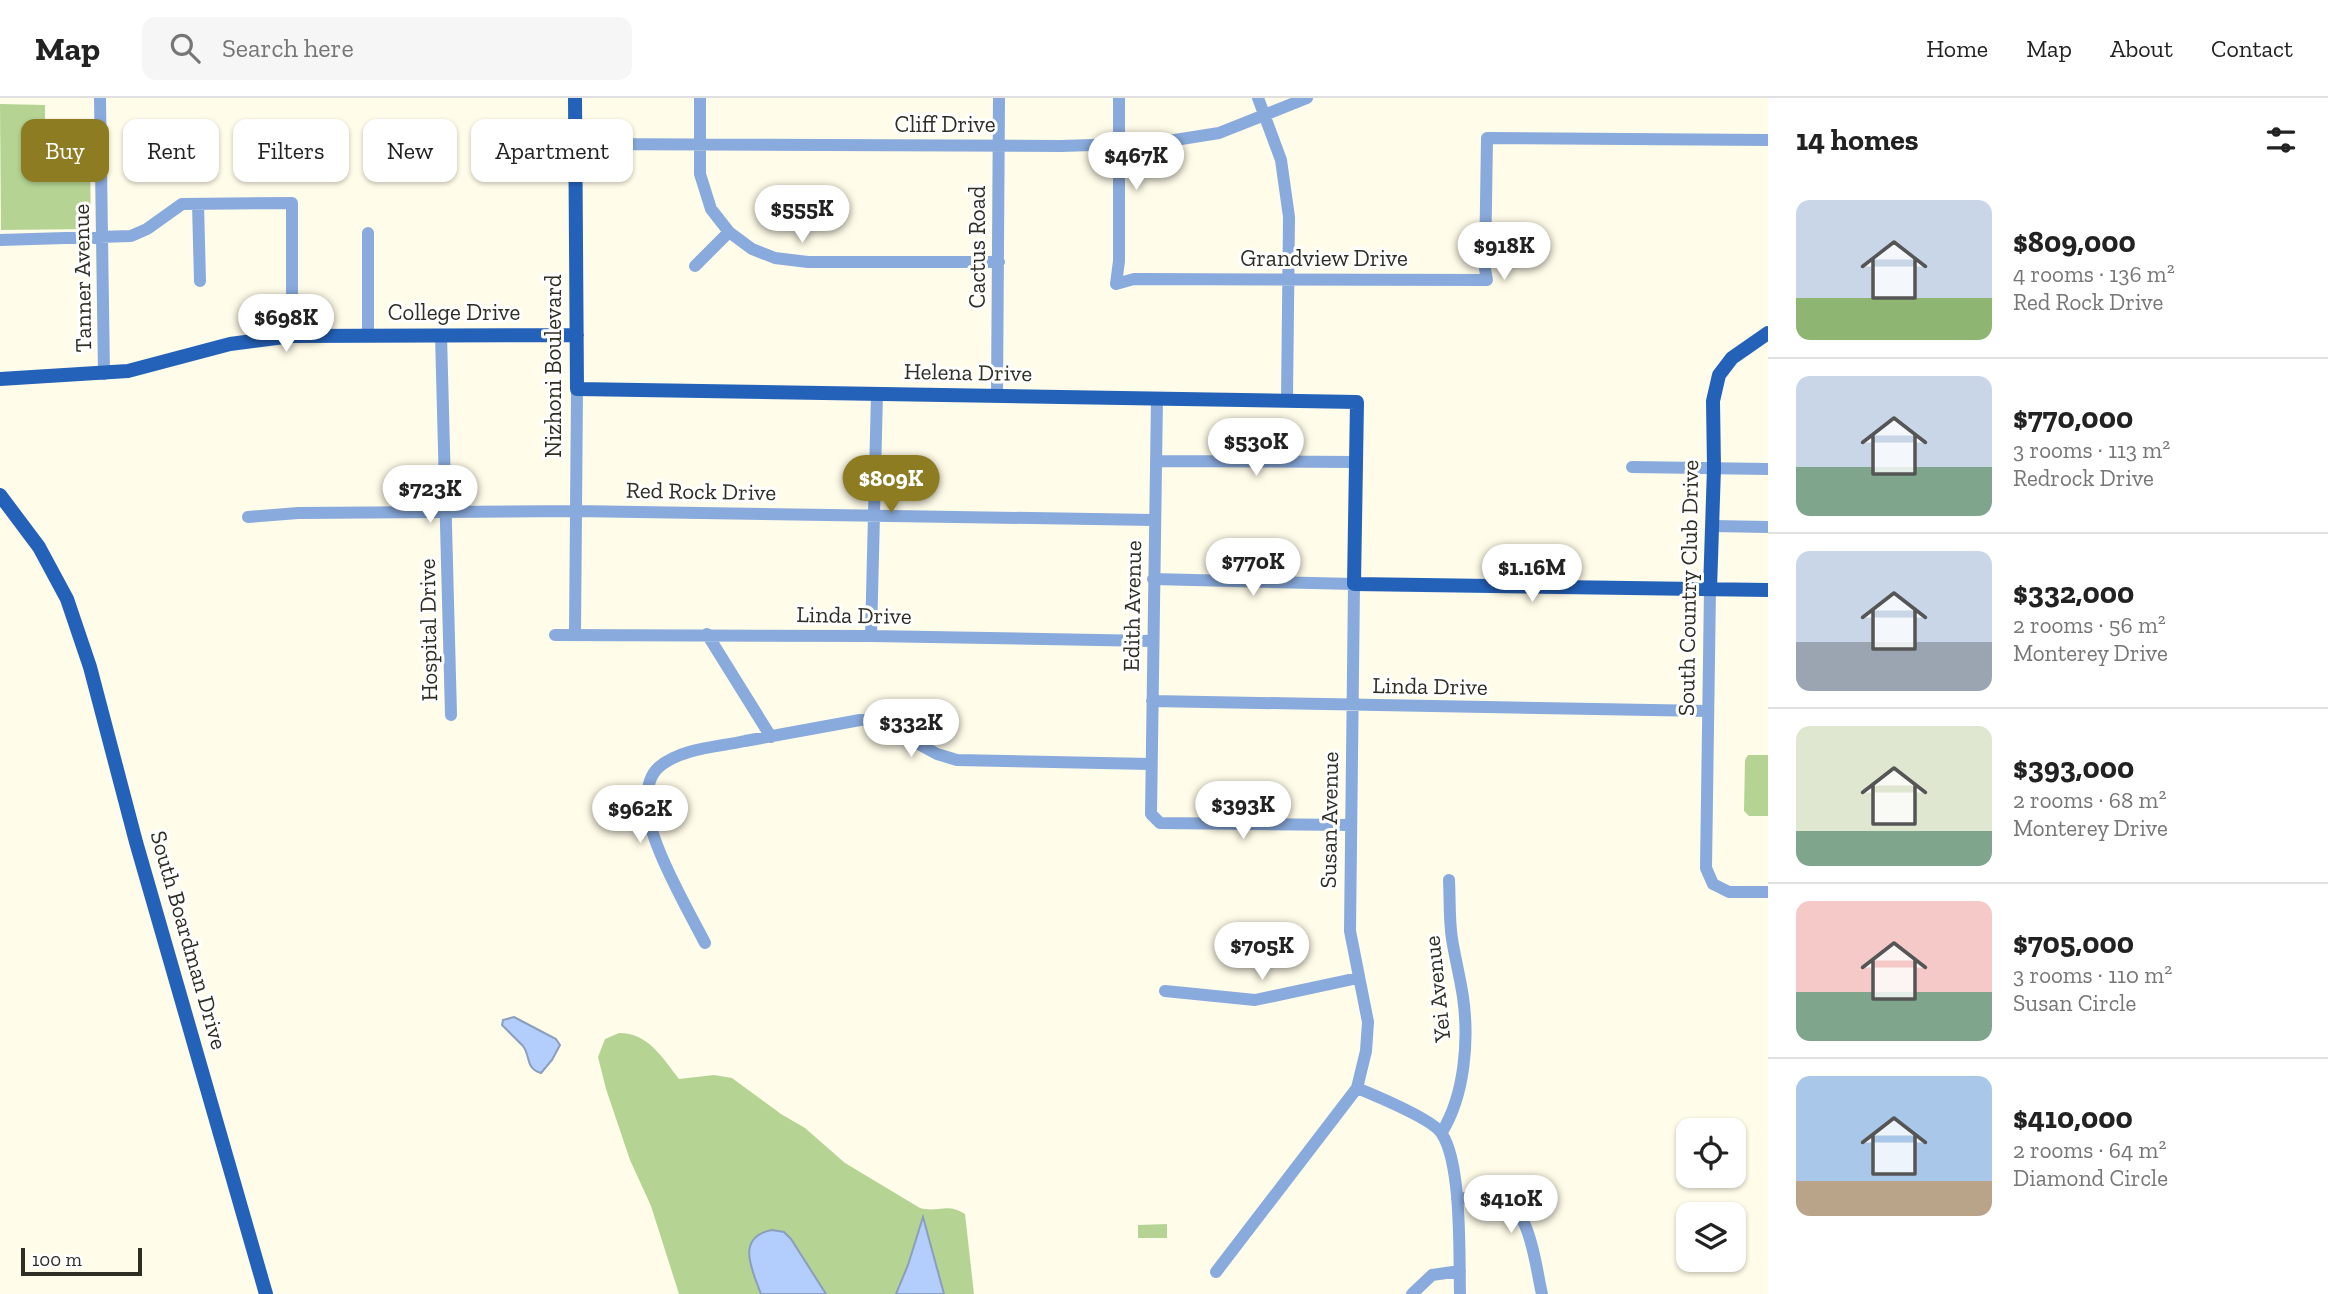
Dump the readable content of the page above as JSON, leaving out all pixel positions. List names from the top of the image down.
{
  "streets": {
    "main road": [
      "College Drive",
      "Nizhoni Boulevard",
      "Helena Drive",
      "South Country Club Drive",
      "Susan Avenue",
      "South Boardman Drive"
    ],
    "street": [
      "Cliff Drive",
      "Cactus Road",
      "Grandview Drive",
      "Tanner Avenue",
      "Red Rock Drive",
      "Edith Avenue",
      "Linda Drive",
      "Hospital Drive",
      "Yei Avenue"
    ]
  },
  "crossings": [
    ["Cliff Drive", "Cactus Road"],
    ["Cliff Drive", "Grandview Drive"],
    ["Cactus Road", "Helena Drive"],
    ["Tanner Avenue", "College Drive"],
    ["College Drive", "Nizhoni Boulevard"],
    ["College Drive", "Hospital Drive"],
    ["Nizhoni Boulevard", "Helena Drive"],
    ["Nizhoni Boulevard", "Red Rock Drive"],
    ["Nizhoni Boulevard", "Linda Drive"],
    ["Helena Drive", "Edith Avenue"],
    ["Helena Drive", "Susan Avenue"],
    ["Red Rock Drive", "Edith Avenue"],
    ["Red Rock Drive", "Hospital Drive"],
    ["South Country Club Drive", "Linda Drive"],
    ["Edith Avenue", "Linda Drive"],
    ["Edith Avenue", "Susan Avenue"],
    ["Linda Drive", "Susan Avenue"]
  ],
  "scale_bar": "100 m",
  "page": {
    "header": "Map",
    "search": "Search here",
    "nav": [
      "Home",
      "Map",
      "About",
      "Contact"
    ],
    "heading": "14 homes",
    "chip": [
      "Buy",
      "Rent",
      "Filters",
      "New",
      "Apartment"
    ],
    "price": [
      "$467K",
      "$555K",
      "$918K",
      "$698K",
      "$530K",
      "$809K",
      "$723K",
      "$770K",
      "$1.16M",
      "$332K",
      "$393K",
      "$962K",
      "$705K",
      "$410K"
    ],
    "list": [
      {
        "name": "$809,000",
        "note": "4 rooms · 136 m² · Red Rock Drive"
      },
      {
        "name": "$770,000",
        "note": "3 rooms · 113 m² · Redrock Drive"
      },
      {
        "name": "$332,000",
        "note": "2 rooms · 56 m² · Monterey Drive"
      },
      {
        "name": "$393,000",
        "note": "2 rooms · 68 m² · Monterey Drive"
      },
      {
        "name": "$705,000",
        "note": "3 rooms · 110 m² · Susan Circle"
      },
      {
        "name": "$410,000",
        "note": "2 rooms · 64 m² · Diamond Circle"
      }
    ],
    "scale": "100 m"
  }
}
